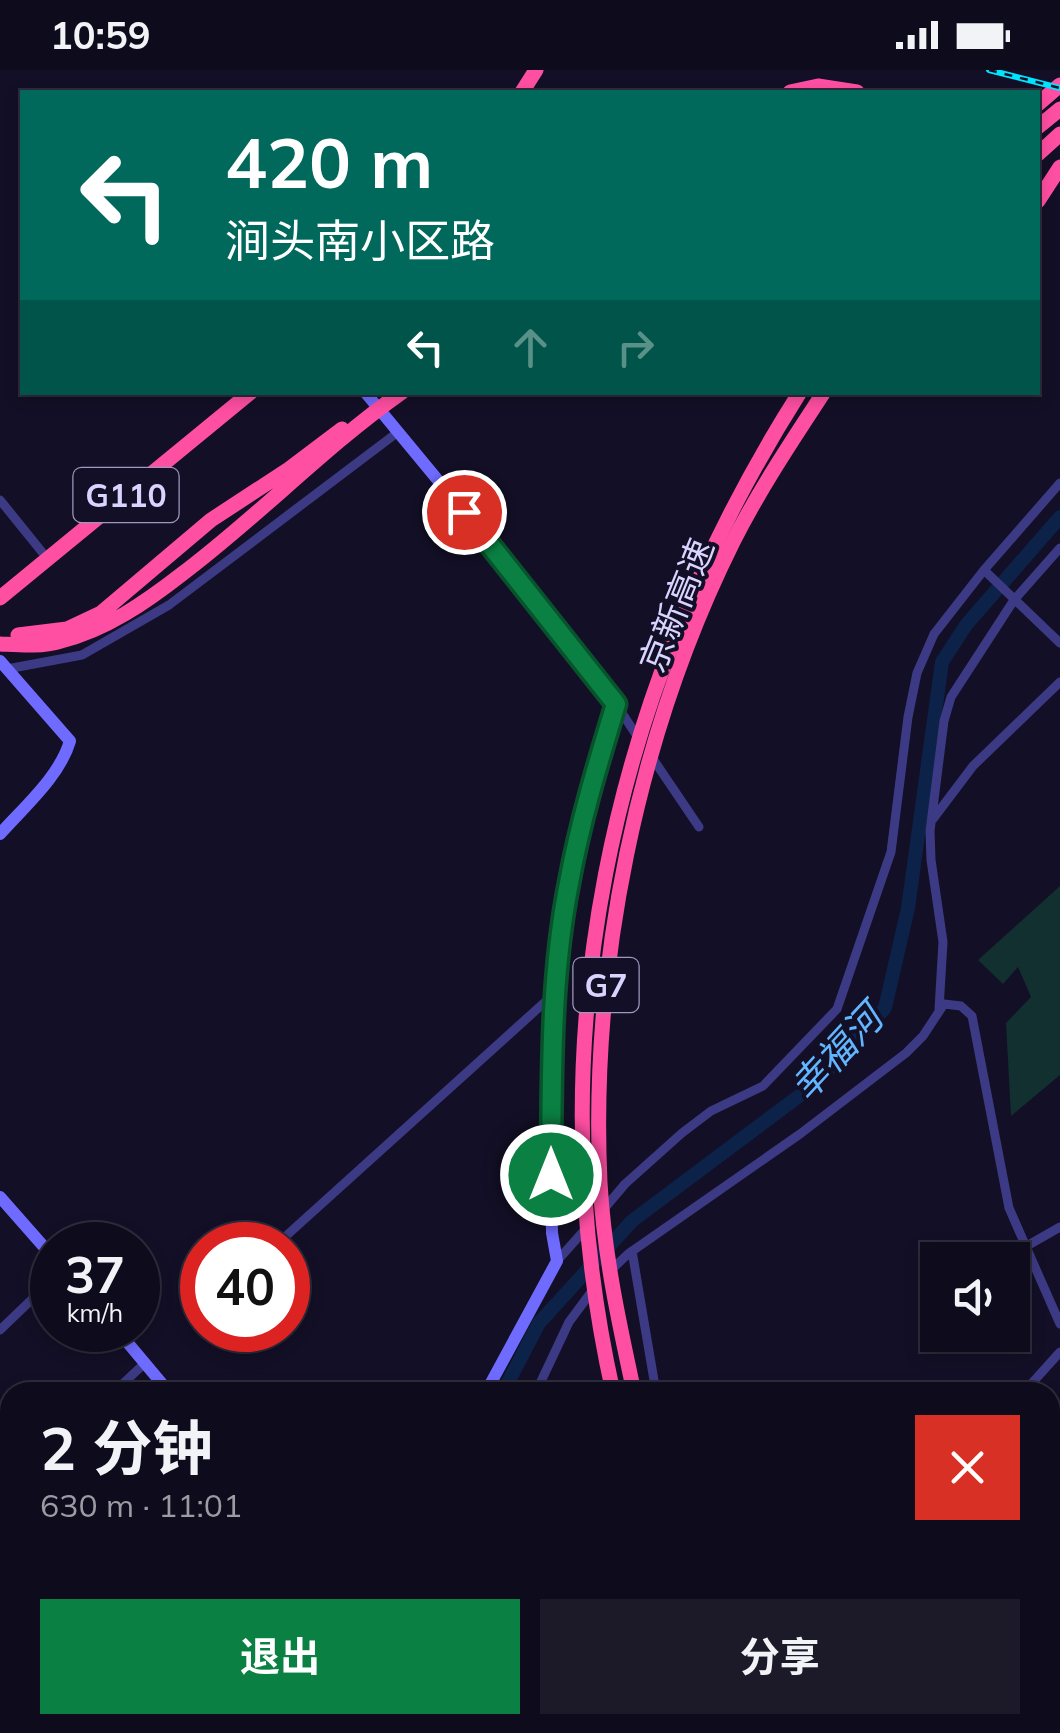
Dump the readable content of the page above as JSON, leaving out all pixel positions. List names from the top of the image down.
{
  "streets": {
    "highway": ["G110", "京新高速", "G7"]
  },
  "water": ["幸福河"],
  "page": {
    "status": "10:59",
    "turn": ["420 m", "涧头南小区路"],
    "speed": "37 km/h",
    "limit": "40",
    "heading": ["2 分钟", "630 m · 11:01"],
    "buttons": ["退出", "分享"]
  }
}
